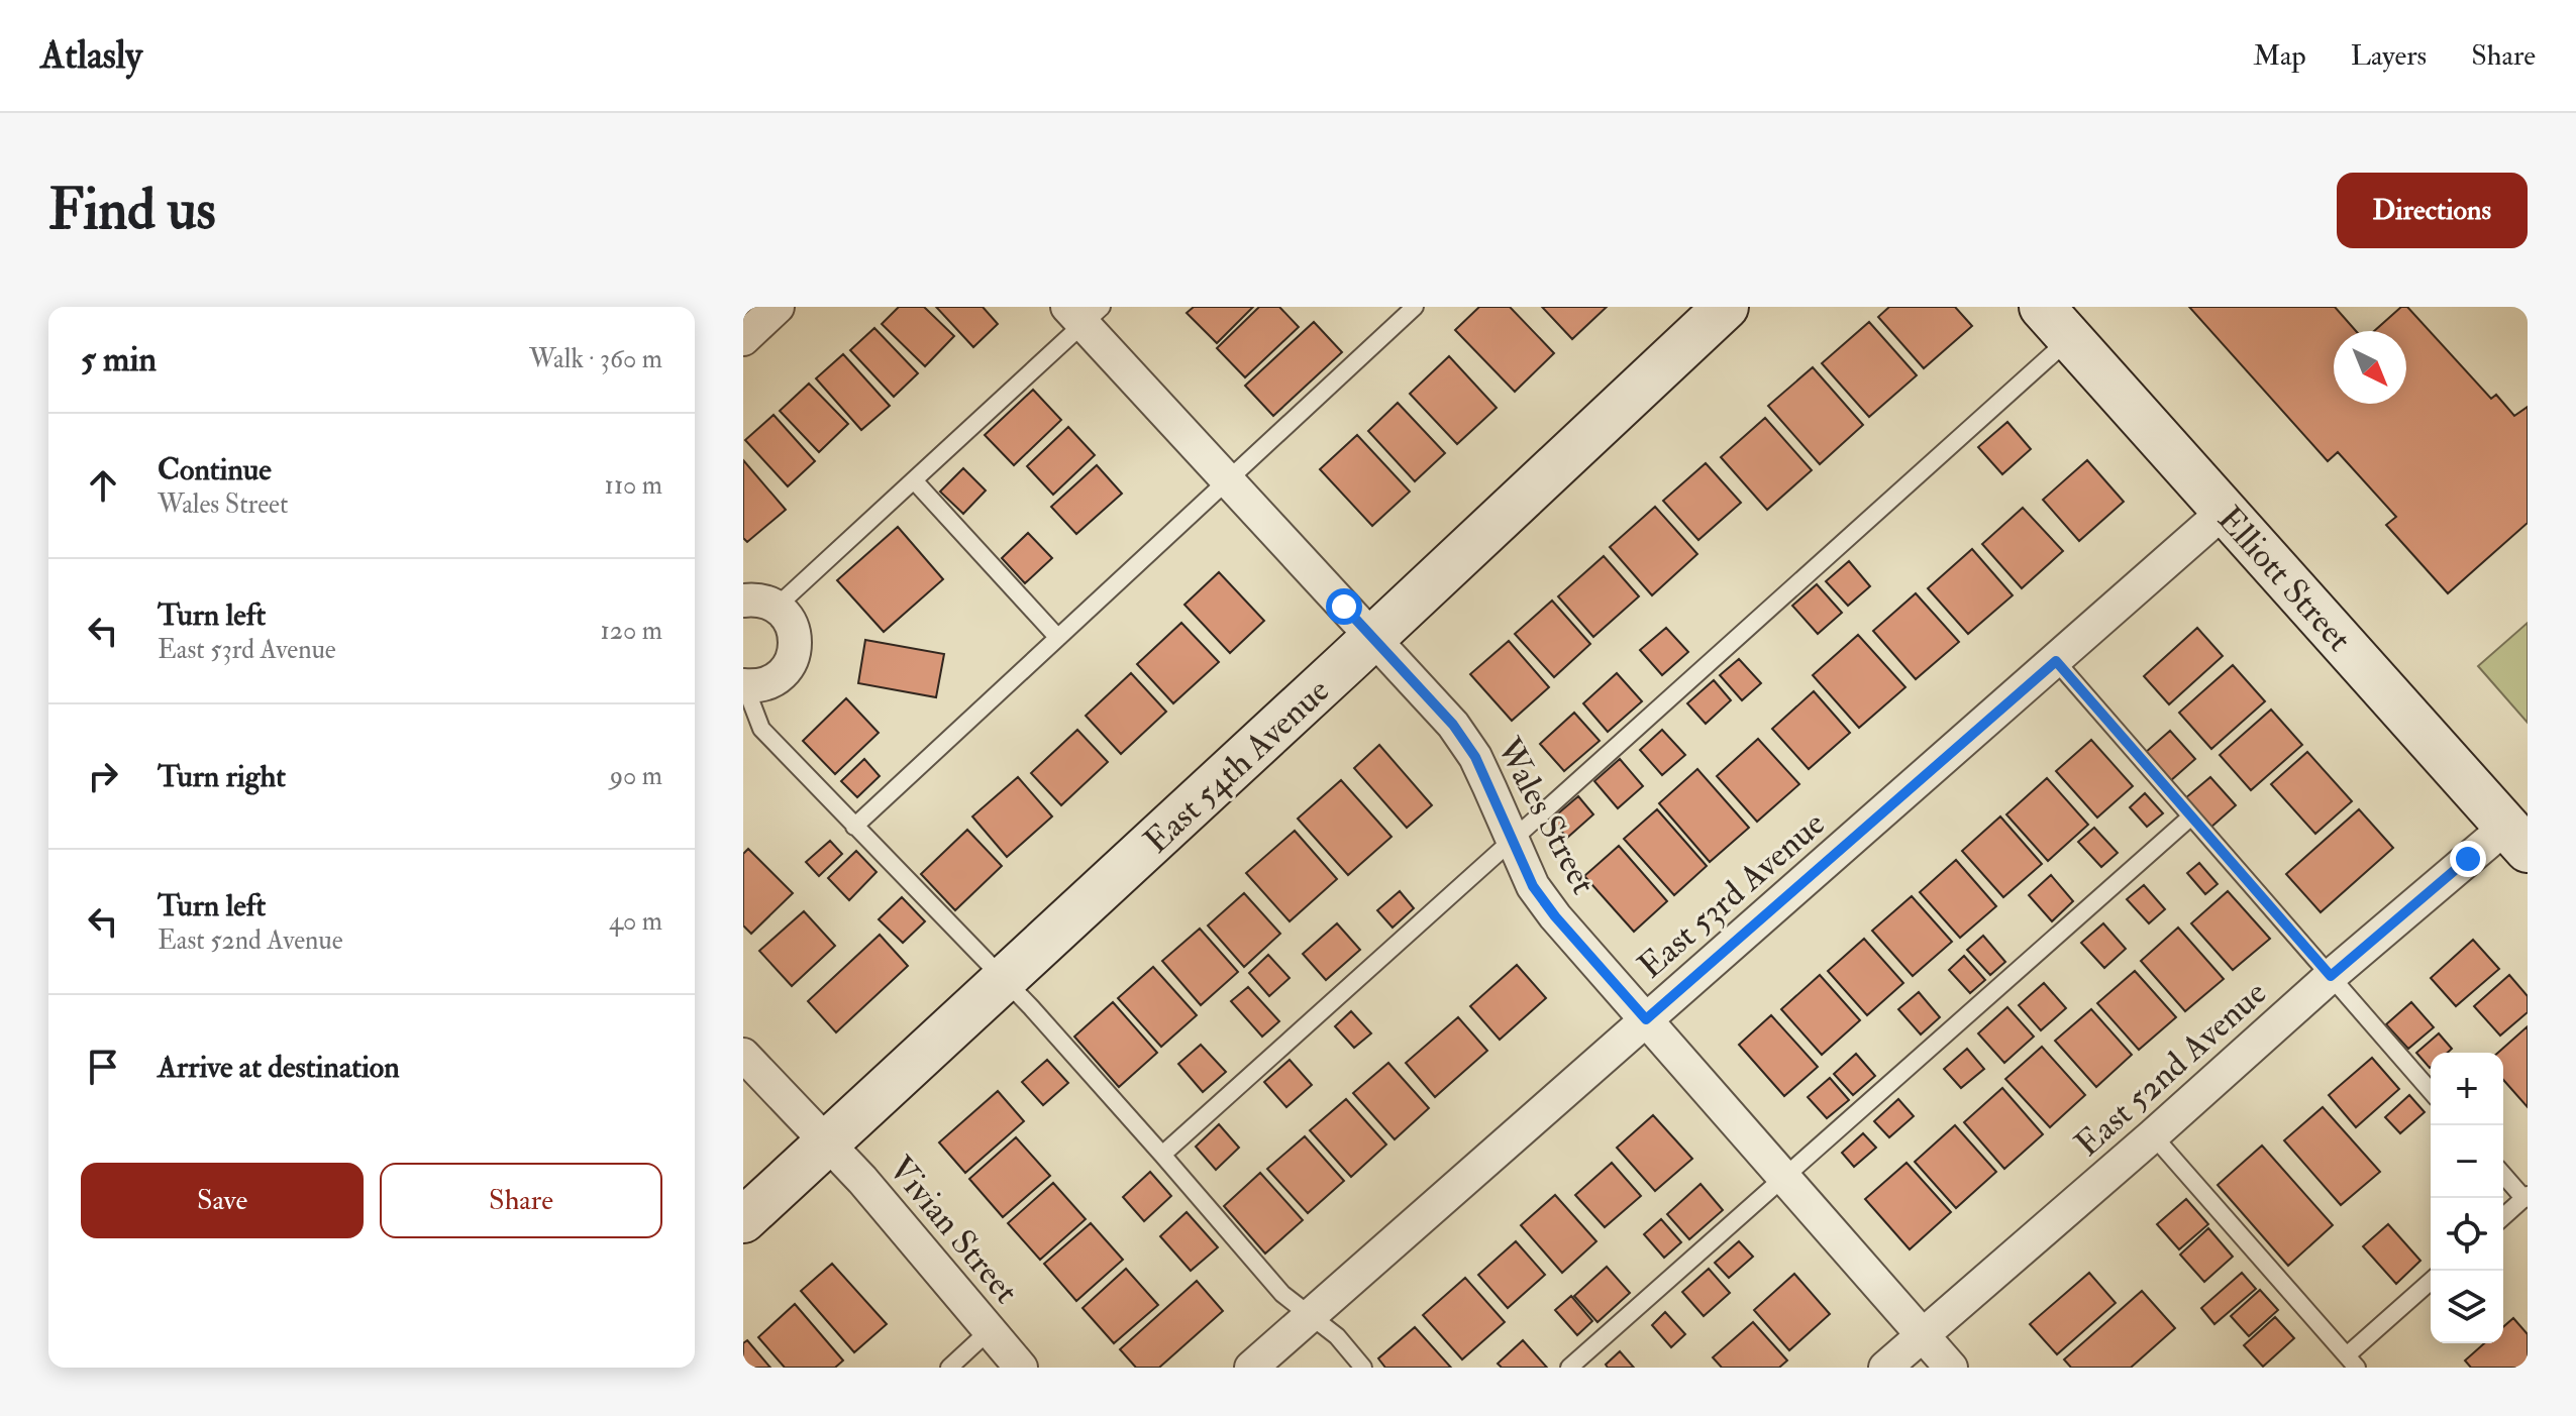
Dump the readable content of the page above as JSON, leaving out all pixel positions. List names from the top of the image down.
{
  "streets": {
    "street": [
      "Elliott Street",
      "East 54th Avenue",
      "Wales Street",
      "East 53rd Avenue",
      "East 52nd Avenue",
      "Vivian Street"
    ]
  },
  "crossings": [
    ["Elliott Street", "East 53rd Avenue"],
    ["Elliott Street", "East 52nd Avenue"],
    ["East 54th Avenue", "Wales Street"],
    ["East 54th Avenue", "Vivian Street"],
    ["Wales Street", "East 53rd Avenue"],
    ["Wales Street", "East 52nd Avenue"]
  ],
  "north": "bottom right",
  "page": {
    "header": "Atlasly",
    "nav": ["Map", "Layers", "Share"],
    "buttons": [
      "Directions",
      ["Save", "Share"]
    ],
    "title": "Find us",
    "heading": ["5 min", "Walk · 360 m"],
    "list": [
      ["Continue", "Wales Street", "110 m"],
      ["Turn left", "East 53rd Avenue", "120 m"],
      ["Turn right", "90 m"],
      ["Turn left", "East 52nd Avenue", "40 m"],
      "Arrive at destination"
    ],
    "map_buttons": ["+", "−"]
  }
}
